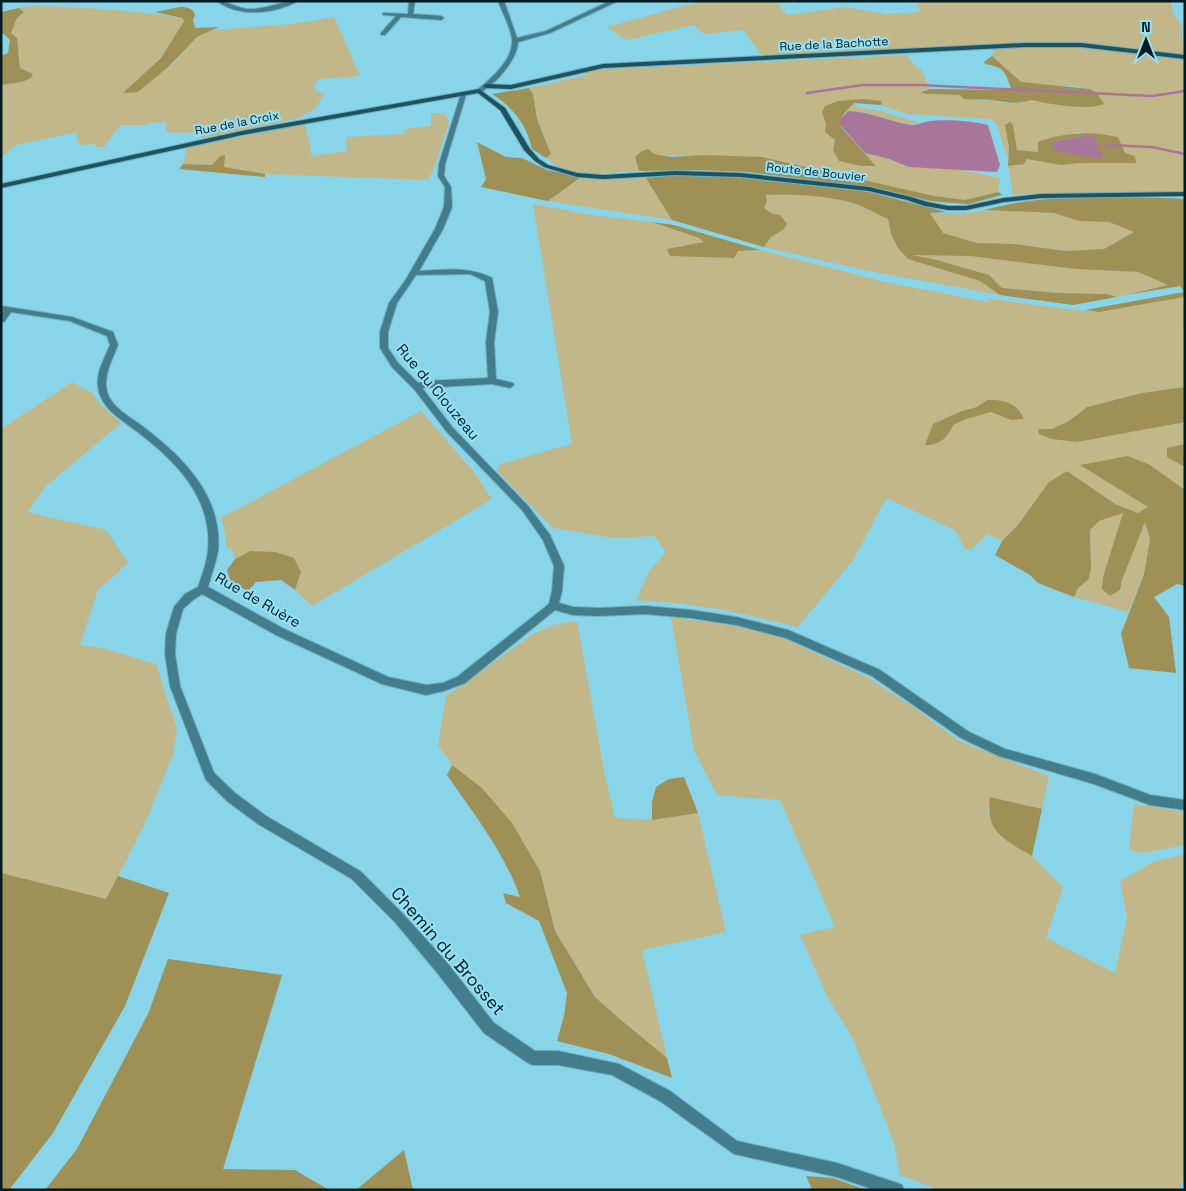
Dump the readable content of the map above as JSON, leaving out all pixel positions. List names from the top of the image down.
{
  "streets": {
    "street": [
      "Rue de la Bachotte",
      "Rue de la Croix",
      "Route de Bouvier",
      "Rue du Clouzeau",
      "Rue de Ruère",
      "Chemin du Brosset"
    ]
  },
  "crossings": [
    ["Rue de la Croix", "Route de Bouvier"],
    ["Rue de la Croix", "Rue du Clouzeau"],
    ["Rue du Clouzeau", "Rue de Ruère"],
    ["Rue de Ruère", "Chemin du Brosset"]
  ],
  "north": "top"
}
